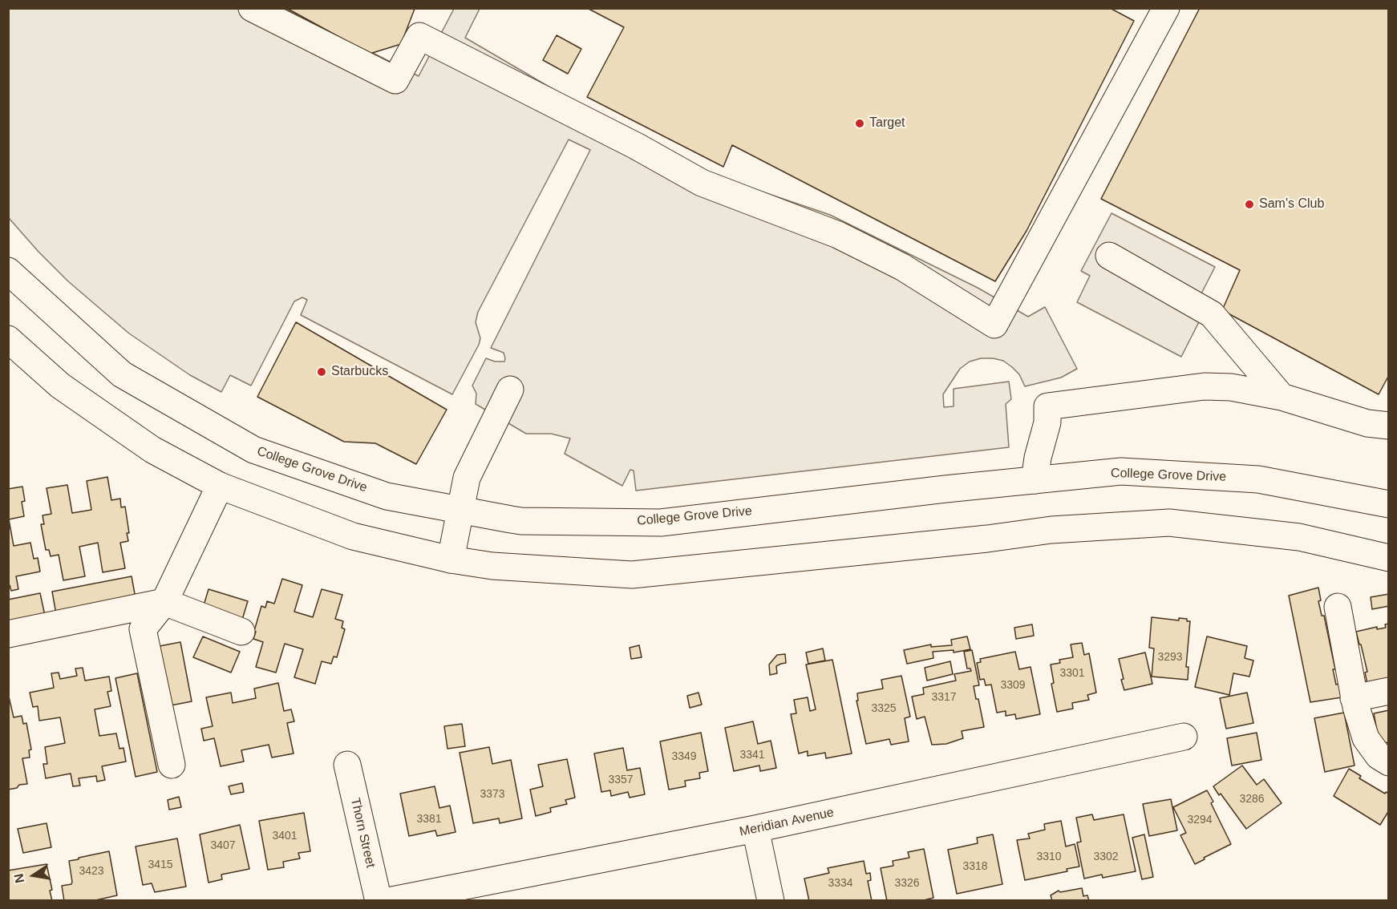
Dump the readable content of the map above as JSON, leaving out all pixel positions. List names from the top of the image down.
{
  "streets": {
    "main road": ["College Grove Drive", "Meridian Avenue", "Thorn Street"]
  },
  "places": ["Target", "Sam's Club", "Starbucks"],
  "house_numbers": [
    "3293",
    "3301",
    "3309",
    "3317",
    "3325",
    "3341",
    "3349",
    "3357",
    "3373",
    "3286",
    "3381",
    "3294",
    "3401",
    "3407",
    "3310",
    "3302",
    "3415",
    "3318",
    "3423",
    "3334",
    "3326"
  ],
  "north": "left"
}
